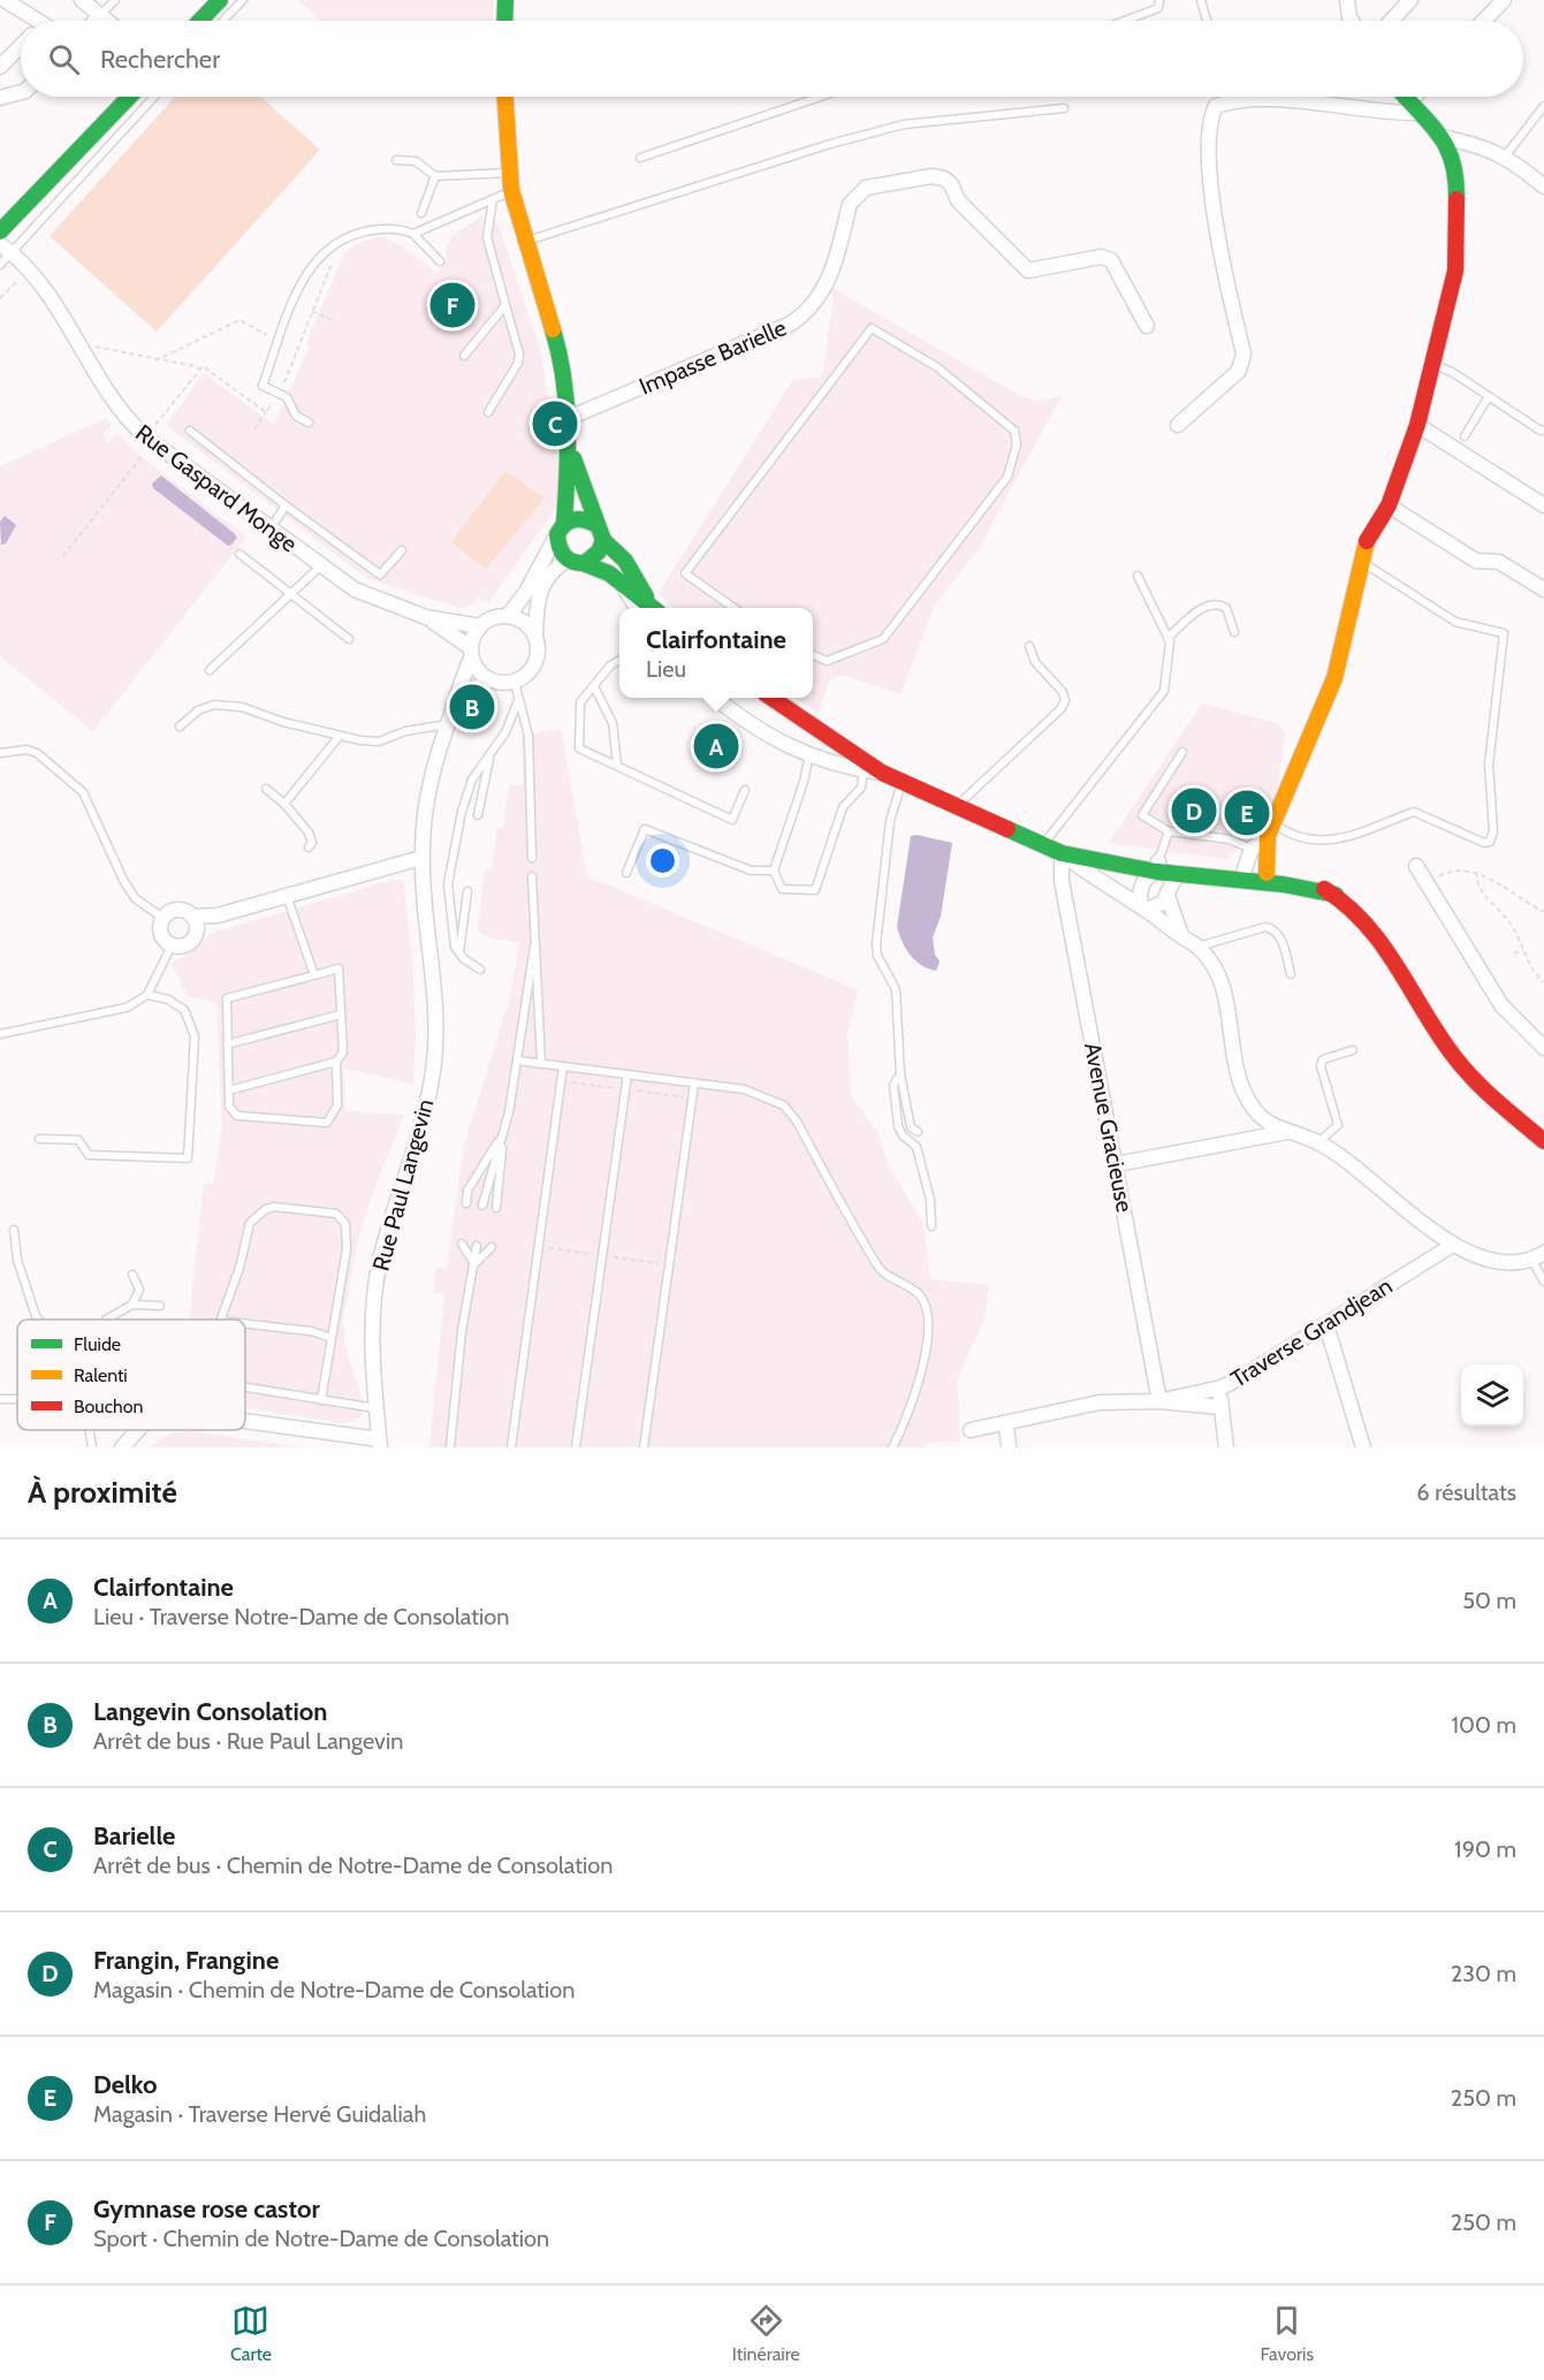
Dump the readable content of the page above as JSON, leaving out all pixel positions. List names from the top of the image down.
{
  "streets": {
    "street": [
      "Impasse Barielle",
      "Rue Gaspard Monge",
      "Avenue Gracieuse",
      "Rue Paul Langevin",
      "Traverse Grandjean"
    ]
  },
  "crossings": [
    ["Rue Gaspard Monge", "Rue Paul Langevin"]
  ],
  "legend": ["Fluide", "Ralenti", "Bouchon"],
  "page": {
    "search": "Rechercher",
    "pins": [
      "F",
      "C",
      "B",
      "A",
      "D",
      "E"
    ],
    "popup": ["Clairfontaine", "Lieu"],
    "heading": ["À proximité", "6 résultats"],
    "list": [
      {
        "mark": "A",
        "name": "Clairfontaine",
        "note": "Lieu · Traverse Notre-Dame de Consolation",
        "value": "50 m"
      },
      {
        "mark": "B",
        "name": "Langevin Consolation",
        "note": "Arrêt de bus · Rue Paul Langevin",
        "value": "100 m"
      },
      {
        "mark": "C",
        "name": "Barielle",
        "note": "Arrêt de bus · Chemin de Notre-Dame de Consolation",
        "value": "190 m"
      },
      {
        "mark": "D",
        "name": "Frangin, Frangine",
        "note": "Magasin · Chemin de Notre-Dame de Consolation",
        "value": "230 m"
      },
      {
        "mark": "E",
        "name": "Delko",
        "note": "Magasin · Traverse Hervé Guidaliah",
        "value": "250 m"
      },
      {
        "mark": "F",
        "name": "Gymnase rose castor",
        "note": "Sport · Chemin de Notre-Dame de Consolation",
        "value": "250 m"
      }
    ],
    "nav": ["Carte", "Itinéraire", "Favoris"]
  }
}
